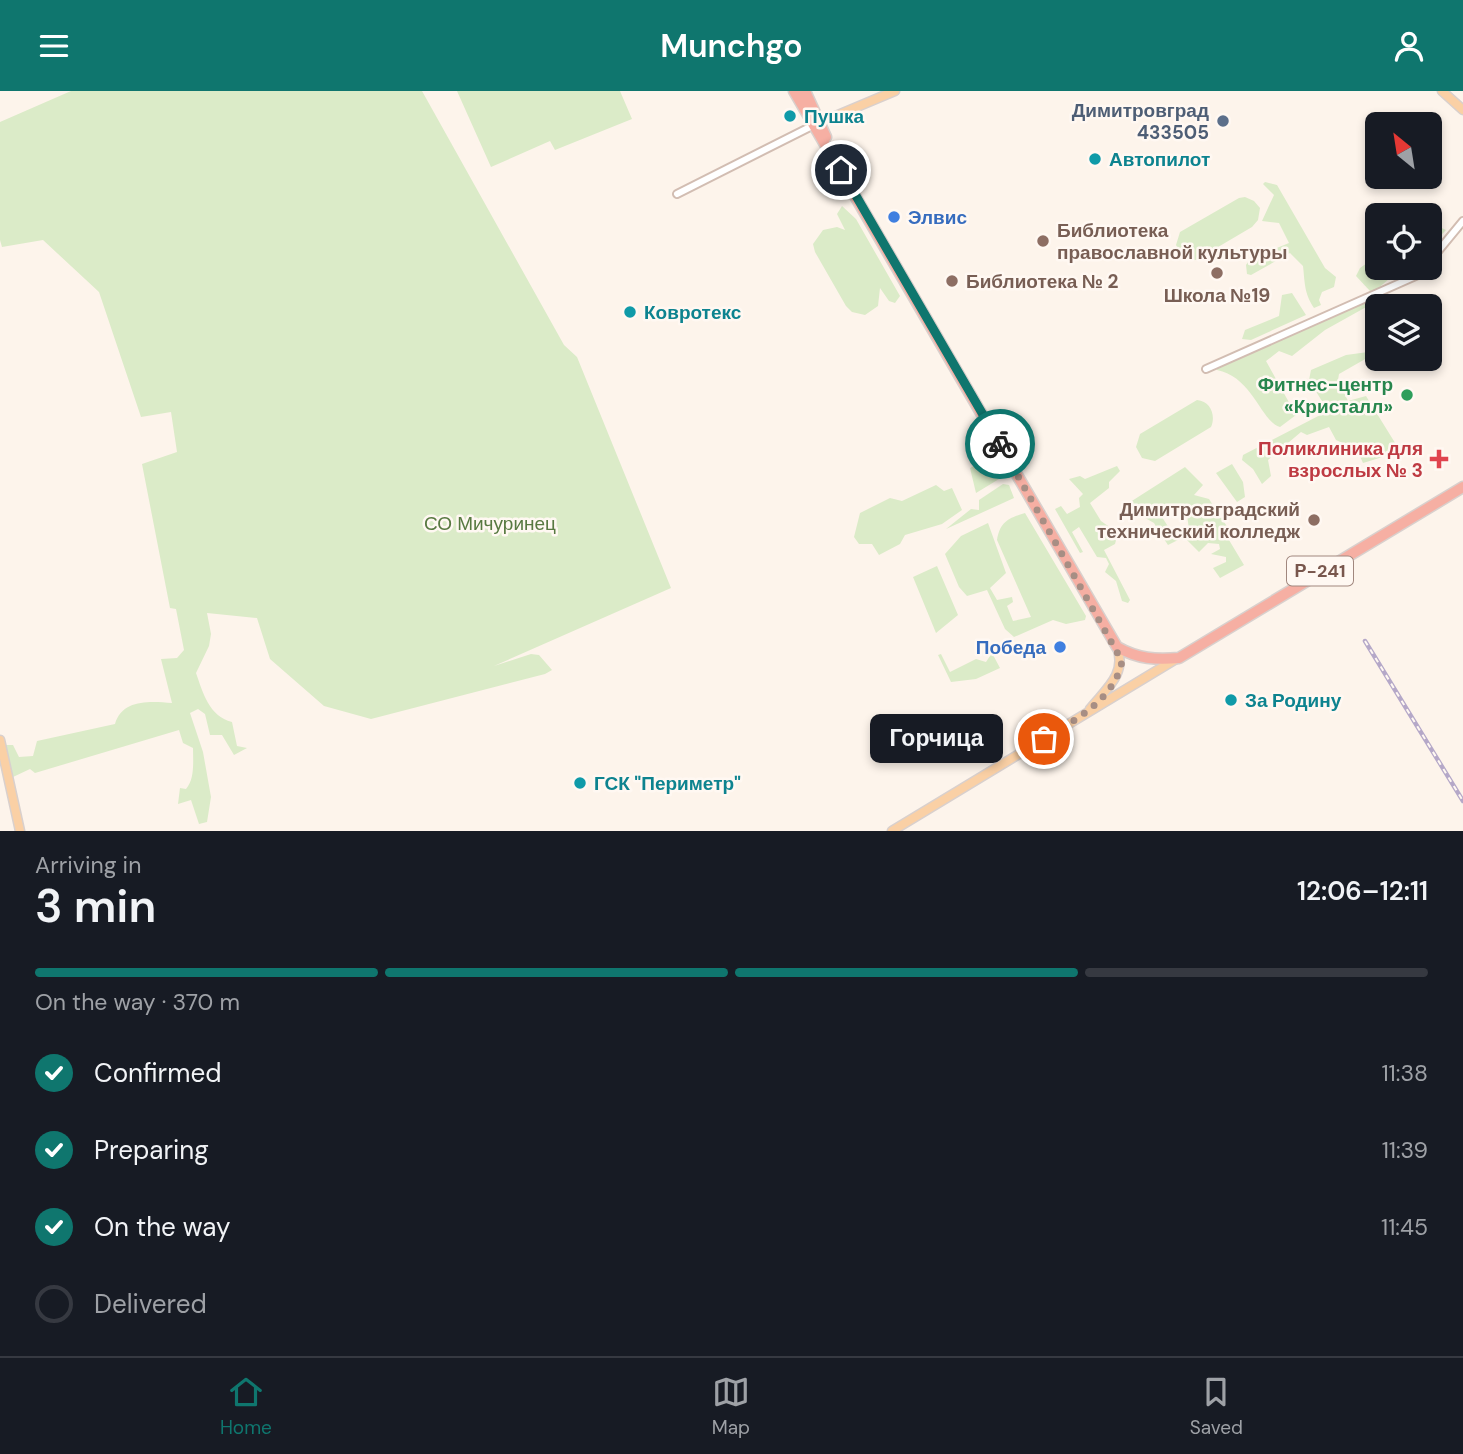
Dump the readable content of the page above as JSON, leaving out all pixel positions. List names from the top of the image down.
{
  "streets": {
    "highway": ["Р-241"]
  },
  "parks": ["СО Мичуринец"],
  "places": {
    "other": [
      "Пушка",
      "Димитровград 433505",
      "Автопилот",
      "Элвис",
      "Библиотека православной культуры",
      "Школа №19",
      "Библиотека № 2",
      "Ковротекс",
      "Фитнес-центр «Кристалл»",
      "Димитровградский технический колледж",
      "Победа",
      "За Родину",
      "Горчица",
      "ГСК \"Периметр\""
    ],
    "health": ["Поликлиника для взрослых № 3"]
  },
  "north": "top left",
  "page": {
    "header": "Munchgo",
    "bubble": "Горчица",
    "heading": ["3 min", "Arriving in", "12:06–12:11"],
    "bar": "On the way · 370 m",
    "list": [
      ["Confirmed", "11:38"],
      ["Preparing", "11:39"],
      ["On the way", "11:45"],
      "Delivered"
    ],
    "tabs": ["Home", "Map", "Saved"]
  }
}
